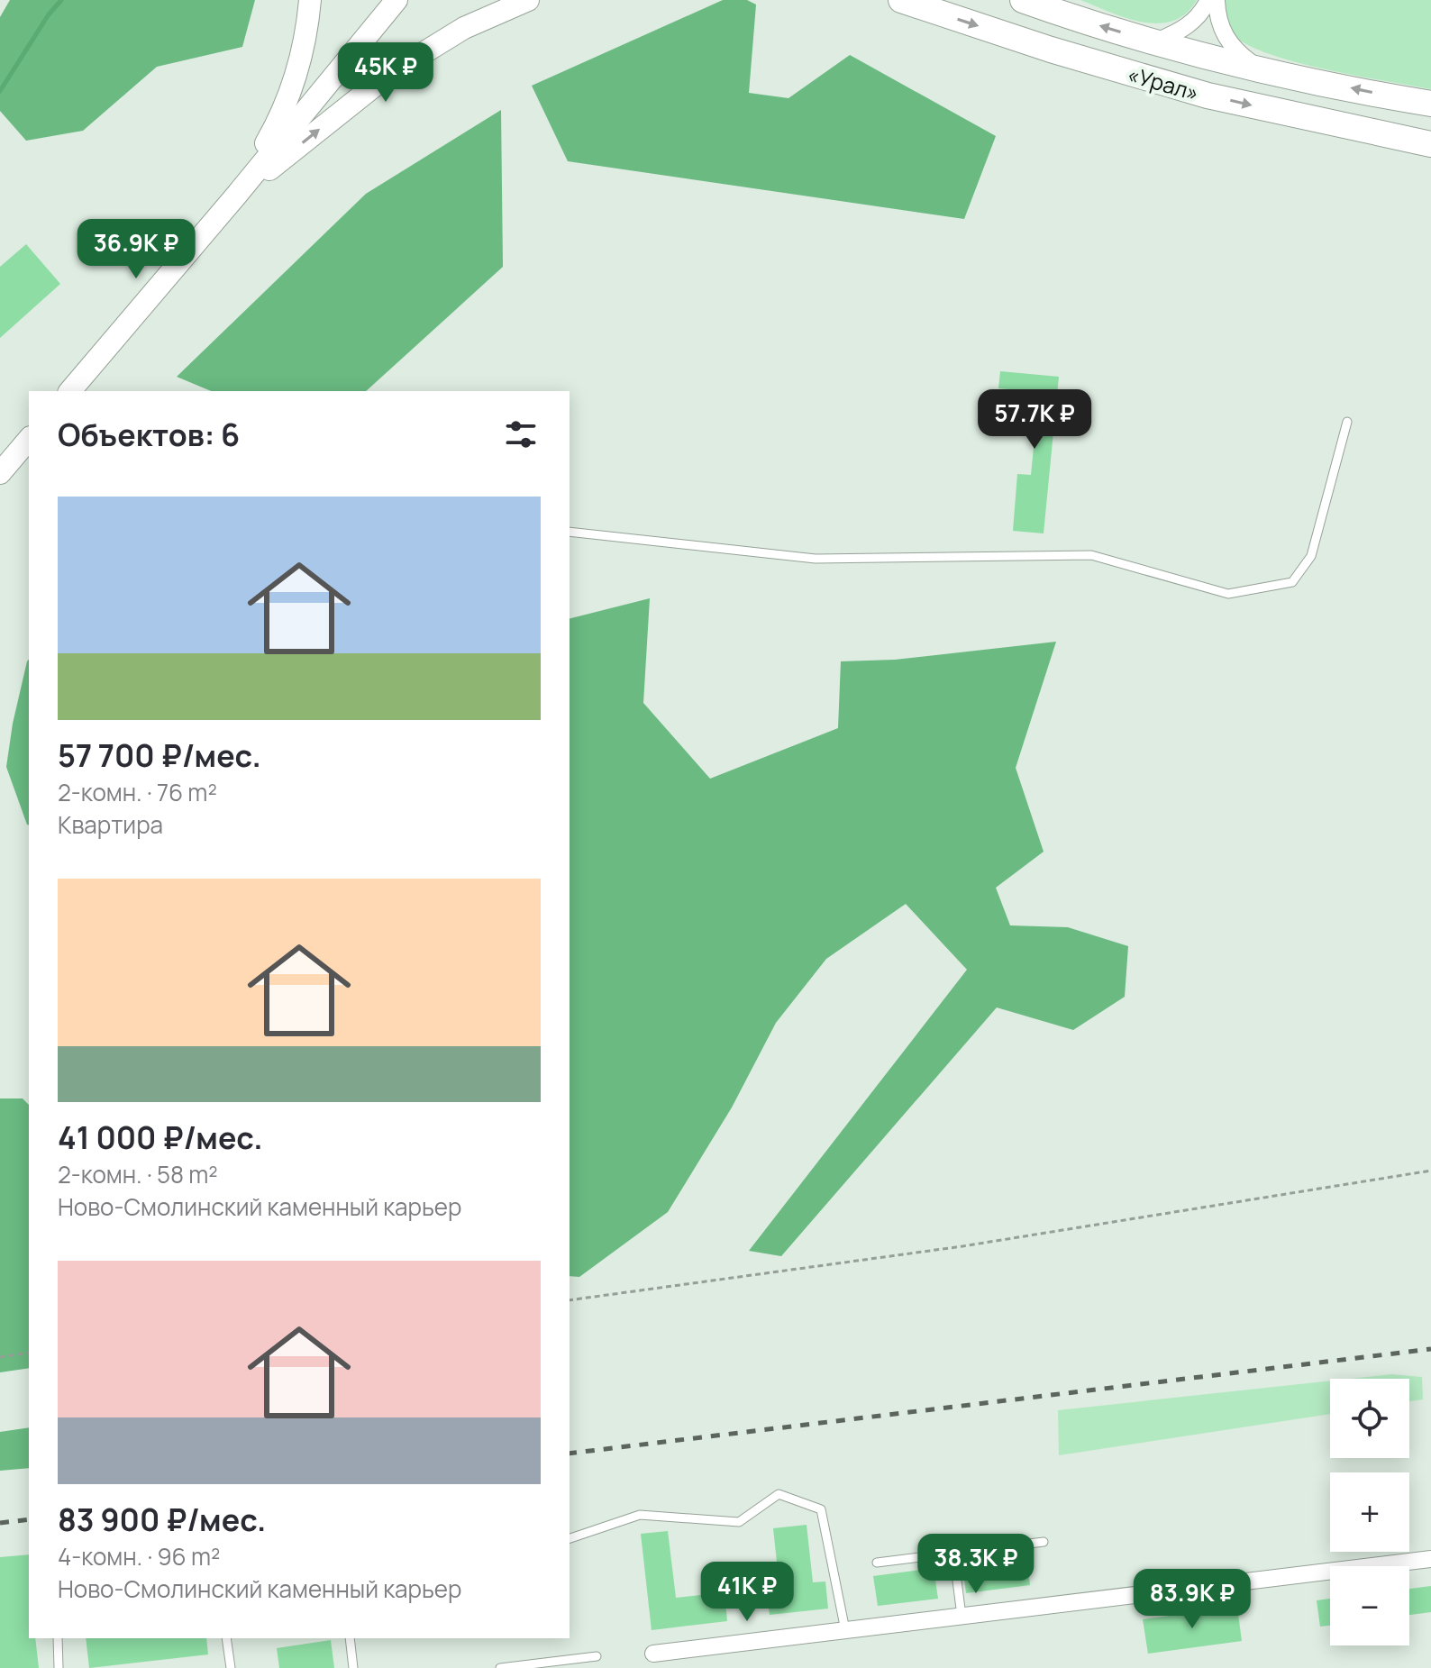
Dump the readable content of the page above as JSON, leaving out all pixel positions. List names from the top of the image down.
{
  "streets": {
    "main road": ["«Урал»"]
  },
  "page": {
    "price": [
      "45K ₽",
      "36.9K ₽",
      "57.7K ₽",
      "38.3K ₽",
      "41K ₽",
      "83.9K ₽"
    ],
    "heading": "Объектов: 6",
    "list": [
      {
        "name": "57 700 ₽/мес.",
        "note": "2-комн. · 76 m² · Квартира"
      },
      {
        "name": "41 000 ₽/мес.",
        "note": "2-комн. · 58 m² · Ново-Смолинский каменный карьер"
      },
      {
        "name": "83 900 ₽/мес.",
        "note": "4-комн. · 96 m² · Ново-Смолинский каменный карьер"
      }
    ],
    "map_buttons": ["+", "−"]
  }
}
